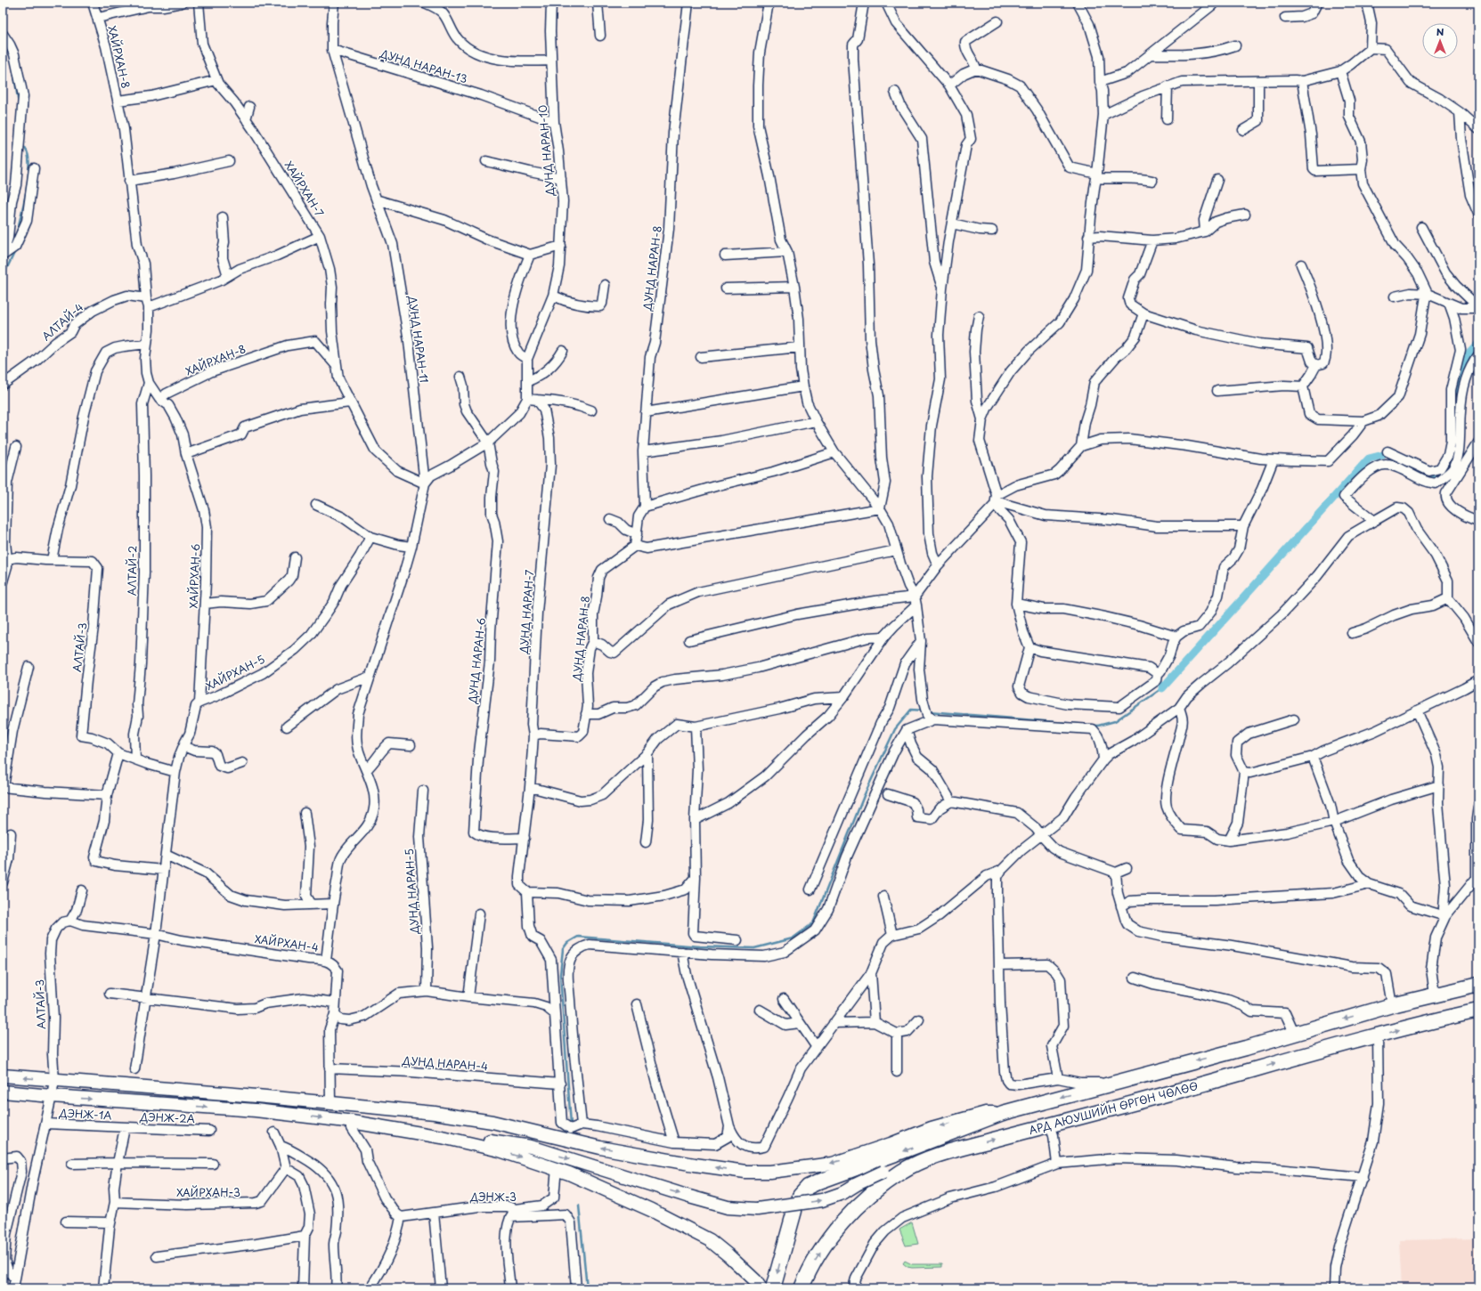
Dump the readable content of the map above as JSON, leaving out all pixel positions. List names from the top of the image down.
{
  "streets": {
    "main road": ["АРД АЮУШИЙН ӨРГӨН ЧӨЛӨӨ"],
    "street": [
      "ХАЙРХАН-8",
      "ДУНД НАРАН-13",
      "ДУНД НАРАН-10",
      "ХАЙРХАН-7",
      "ДУНД НАРАН-8",
      "АЛТАЙ-4",
      "ДУНД НАРАН-11",
      "АЛТАЙ-2",
      "ХАЙРХАН-6",
      "ДУНД НАРАН-7",
      "АЛТАЙ-3",
      "ДУНД НАРАН-6",
      "ХАЙРХАН-5",
      "ДУНД НАРАН-5",
      "ХАЙРХАН-4",
      "ДУНД НАРАН-4",
      "ДЭНЖ-1А",
      "ДЭНЖ-2А",
      "ХАЙРХАН-3",
      "ДЭНЖ-3"
    ]
  },
  "crossings": [
    ["ХАЙРХАН-8", "ХАЙРХАН-7"],
    ["ХАЙРХАН-8", "АЛТАЙ-4"],
    ["ДУНД НАРАН-13", "ДУНД НАРАН-10"],
    ["ДУНД НАРАН-13", "ДУНД НАРАН-11"],
    ["ХАЙРХАН-7", "ДУНД НАРАН-11"],
    ["ДУНД НАРАН-8", "ДУНД НАРАН-7"],
    ["ХАЙРХАН-6", "ХАЙРХАН-5"],
    ["ДУНД НАРАН-7", "ДУНД НАРАН-6"],
    ["АЛТАЙ-3", "ХАЙРХАН-4"],
    ["АЛТАЙ-3", "ДЭНЖ-1А"],
    ["ДЭНЖ-1А", "ДЭНЖ-2А"]
  ],
  "north": "top"
}
